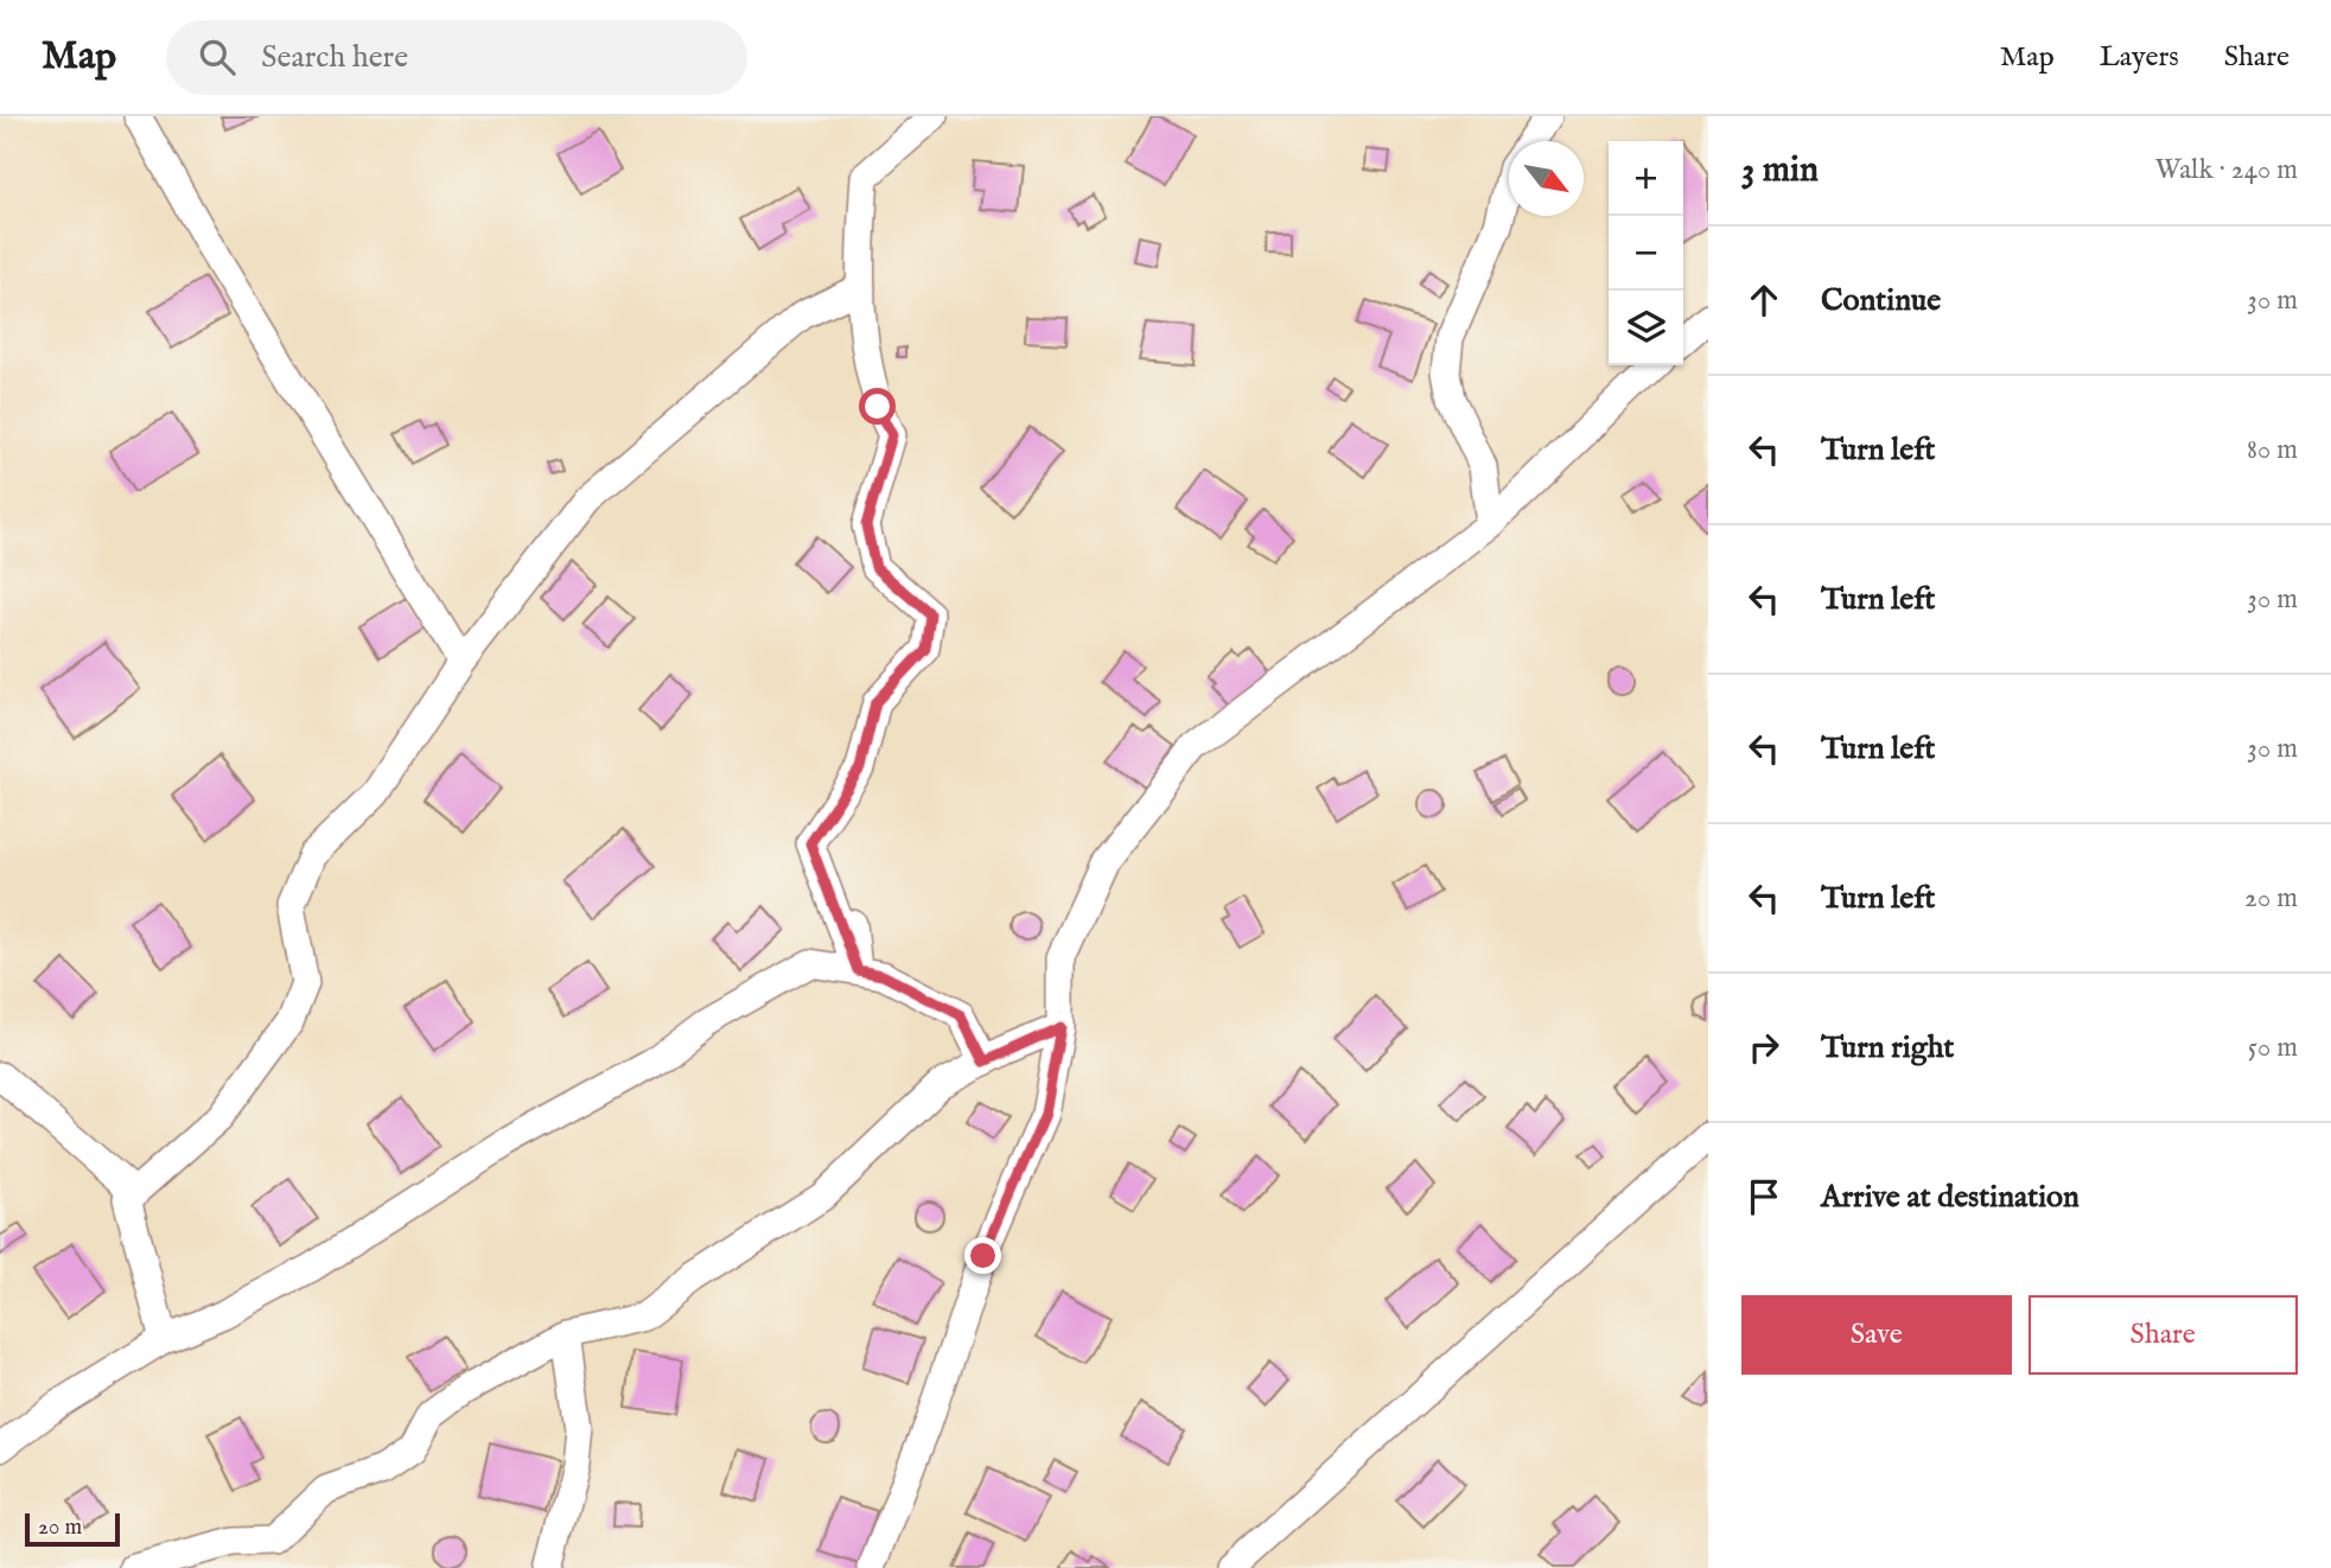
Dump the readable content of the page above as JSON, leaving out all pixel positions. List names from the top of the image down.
{
  "scale_bar": "20 m",
  "north": "bottom right",
  "page": {
    "header": "Map",
    "search": "Search here",
    "nav": ["Map", "Layers", "Share"],
    "heading": ["3 min", "Walk · 240 m"],
    "map_buttons": ["+", "−"],
    "list": [
      ["Continue", "30 m"],
      ["Turn left", "80 m"],
      ["Turn left", "30 m"],
      ["Turn left", "30 m"],
      ["Turn left", "20 m"],
      ["Turn right", "50 m"],
      "Arrive at destination"
    ],
    "buttons": ["Save", "Share"],
    "scale": "20 m"
  }
}
